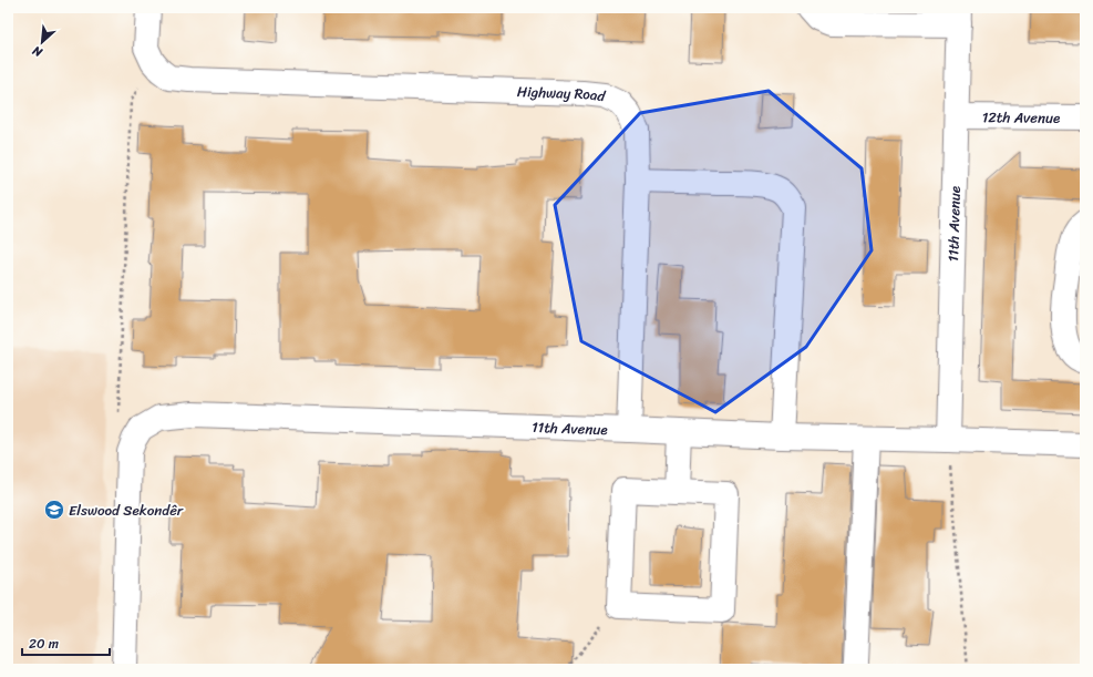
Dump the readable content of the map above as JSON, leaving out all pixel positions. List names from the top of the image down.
{
  "streets": {
    "street": ["Highway Road", "12th Avenue", "11th Avenue"]
  },
  "crossings": [
    ["Highway Road", "11th Avenue"],
    ["12th Avenue", "11th Avenue"]
  ],
  "places": {
    "school or university": ["Elswood Sekondêr"]
  },
  "scale_bar": "20 m",
  "north": "bottom left"
}
